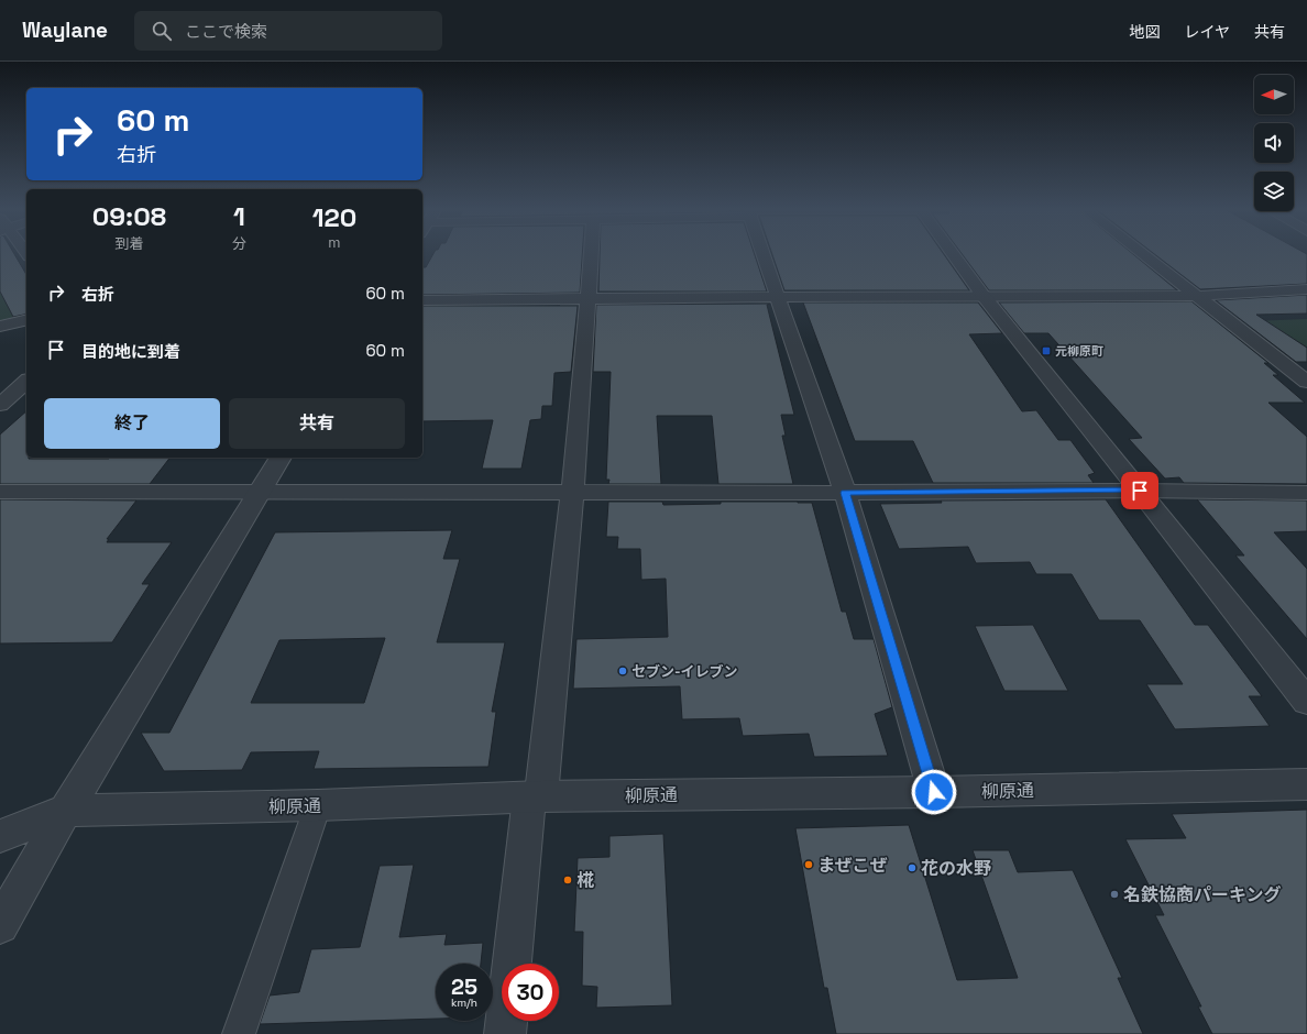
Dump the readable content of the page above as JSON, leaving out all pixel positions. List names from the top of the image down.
{
  "streets": {
    "street": ["柳原通"]
  },
  "places": {
    "transit": ["元柳原町"],
    "other": [
      "セブン-イレブン",
      "まぜこぜ",
      "花の水野",
      "椛",
      "名鉄協商パーキング"
    ]
  },
  "north": "left",
  "page": {
    "header": "Waylane",
    "search": "ここで検索",
    "nav": ["地図", "レイヤ", "共有"],
    "turn": ["60 m", "右折"],
    "eta": [
      "09:08",
      "到着",
      "1",
      "分",
      "120",
      "m"
    ],
    "list": [
      {
        "name": "右折",
        "value": "60 m"
      },
      {
        "name": "目的地に到着",
        "value": "60 m"
      }
    ],
    "buttons": ["終了", "共有"],
    "speed": "25 km/h",
    "limit": "30"
  }
}
